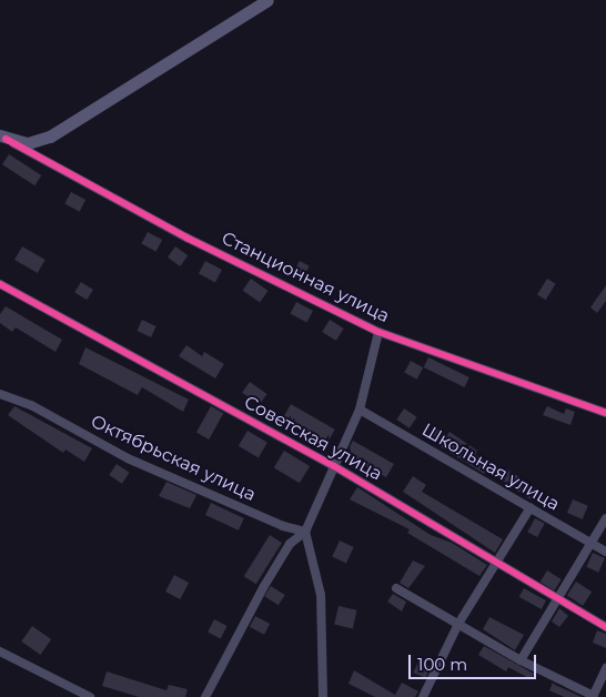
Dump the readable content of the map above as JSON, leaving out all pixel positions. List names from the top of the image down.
{
  "streets": {
    "street": [
      "Станционная улица",
      "Советская улица",
      "Октябрьская улица",
      "Школьная улица"
    ]
  },
  "scale_bar": "100 m"
}
